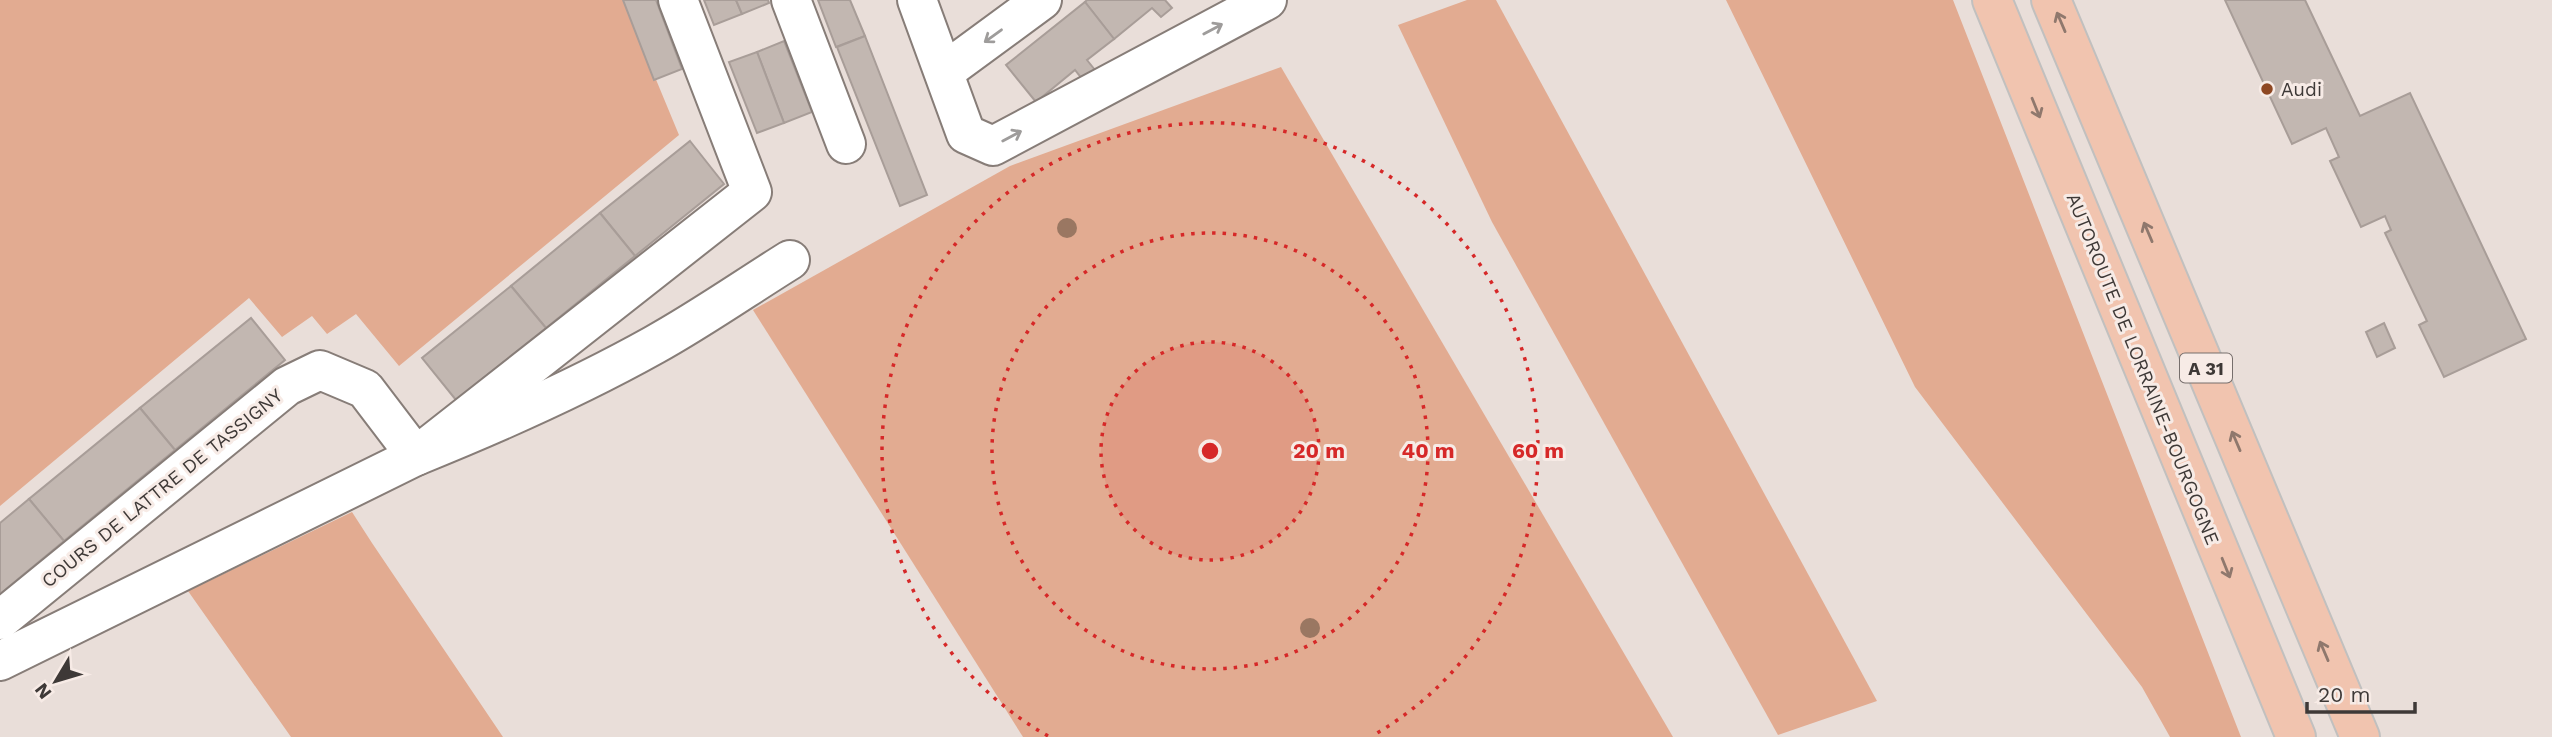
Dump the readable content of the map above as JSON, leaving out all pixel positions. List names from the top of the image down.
{
  "streets": {
    "highway": ["A 31", "AUTOROUTE DE LORRAINE-BOURGOGNE"],
    "street": ["COURS DE LATTRE DE TASSIGNY"]
  },
  "places": ["Audi"],
  "scale_bar": "20 m",
  "north": "bottom left",
  "rings": ["20 m", "40 m", "60 m"]
}
